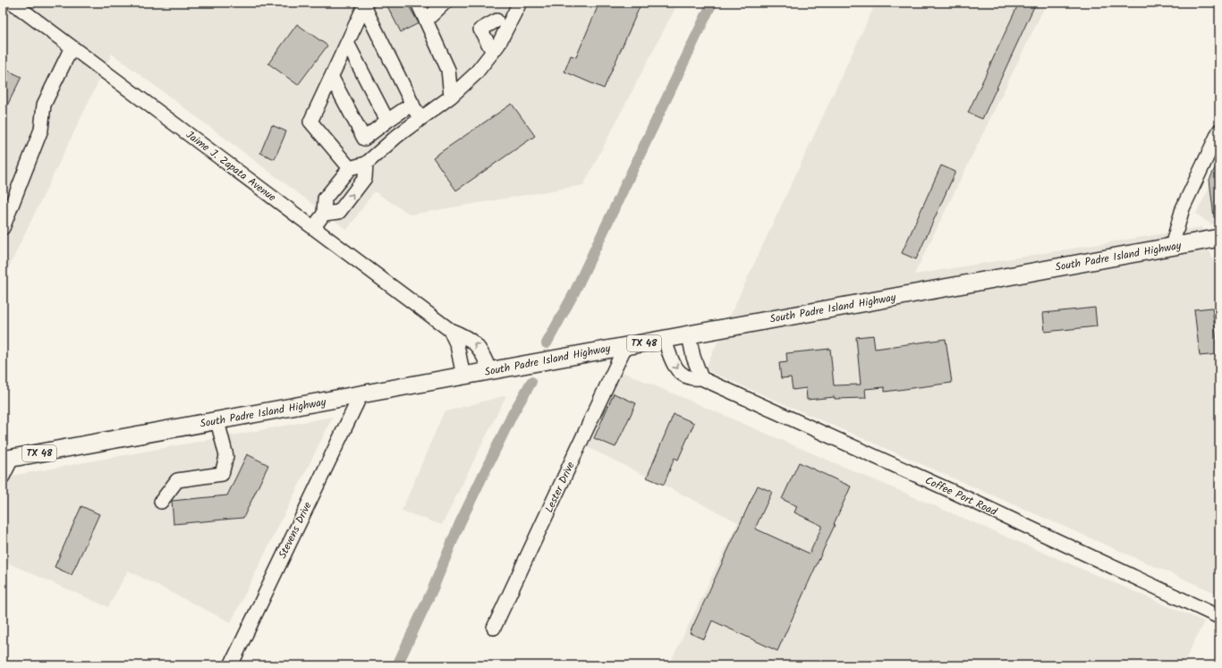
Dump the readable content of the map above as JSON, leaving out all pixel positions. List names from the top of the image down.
{
  "streets": {
    "main road": ["South Padre Island Highway", "TX 48"],
    "street": [
      "Jaime J. Zapata Avenue",
      "Lester Drive",
      "Coffee Port Road",
      "Stevens Drive"
    ]
  },
  "crossings": [
    ["Jaime J. Zapata Avenue", "South Padre Island Highway"],
    ["South Padre Island Highway", "Lester Drive"],
    ["South Padre Island Highway", "Coffee Port Road"],
    ["South Padre Island Highway", "Stevens Drive"]
  ]
}
